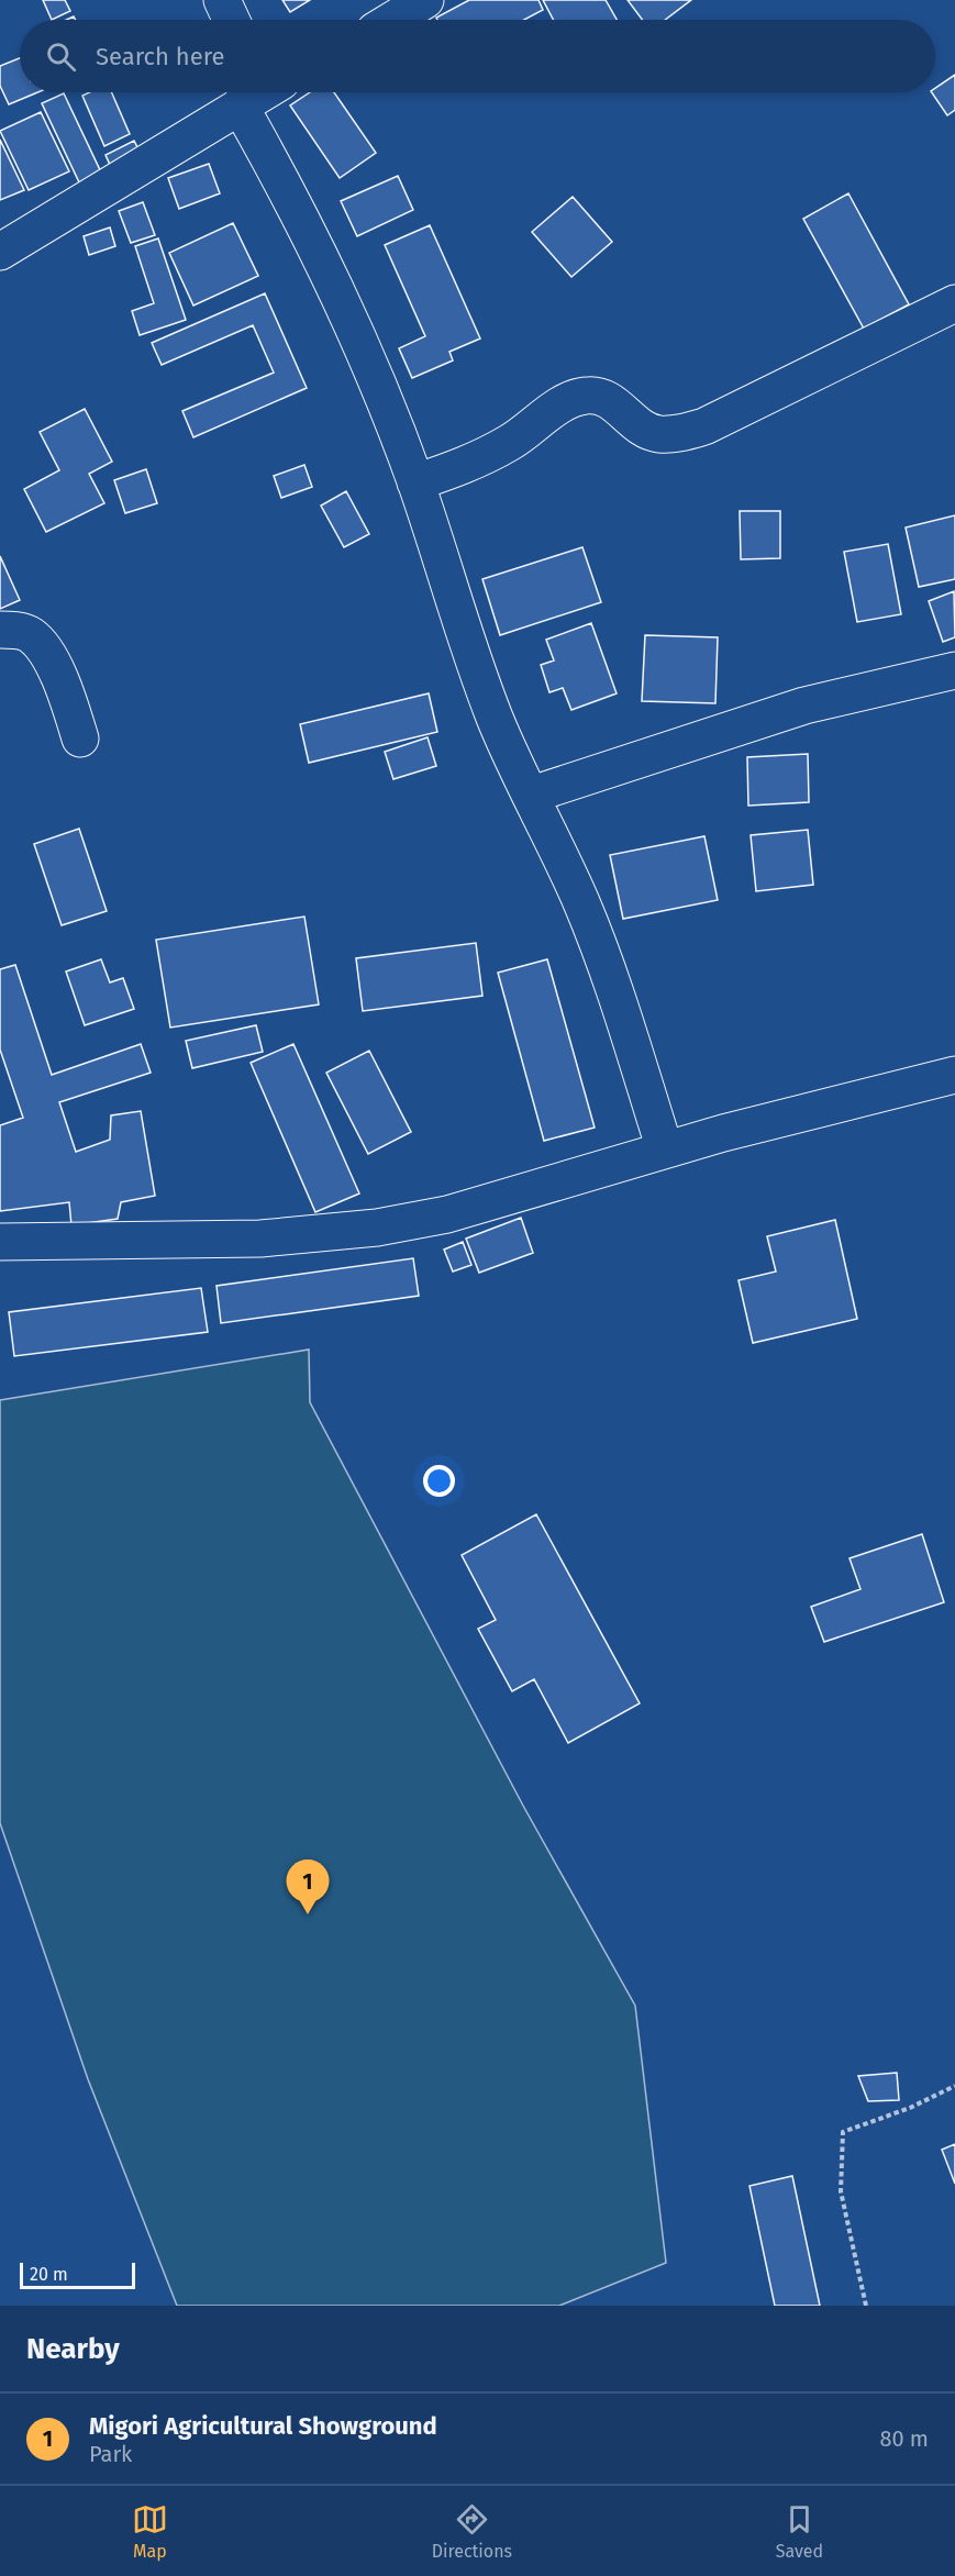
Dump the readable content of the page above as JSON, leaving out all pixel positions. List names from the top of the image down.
{
  "scale_bar": "20 m",
  "page": {
    "search": "Search here",
    "pins": "1",
    "scale": "20 m",
    "heading": "Nearby",
    "list": [
      {
        "mark": "1",
        "name": "Migori Agricultural Showground",
        "note": "Park",
        "value": "80 m"
      }
    ],
    "nav": ["Map", "Directions", "Saved"]
  }
}
